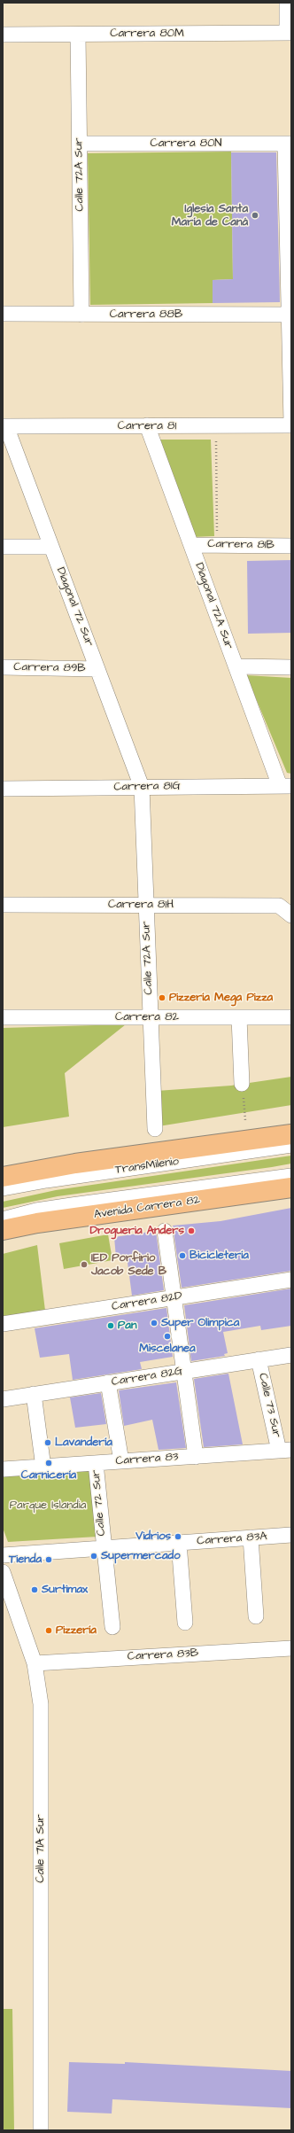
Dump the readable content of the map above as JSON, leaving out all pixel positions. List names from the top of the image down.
{
  "streets": {
    "main road": ["Avenida Carrera 82"],
    "street": [
      "Carrera 80M",
      "Carrera 80N",
      "Calle 72A Sur",
      "Carrera 88B",
      "Carrera 81",
      "Carrera 81B",
      "Diagonal 72A Sur",
      "Diagonal 72 Sur",
      "Carrera 89B",
      "Carrera 81G",
      "Carrera 81H",
      "Carrera 82",
      "TransMilenio",
      "Carrera 82D",
      "Carrera 82G",
      "Calle 73 Sur",
      "Carrera 83",
      "Calle 72 Sur",
      "Carrera 83A",
      "Carrera 83B",
      "Calle 71A Sur"
    ]
  },
  "crossings": [
    ["Carrera 80M", "Calle 72A Sur"],
    ["Carrera 80N", "Calle 72A Sur"],
    ["Calle 72A Sur", "Carrera 88B"],
    ["Calle 72A Sur", "Diagonal 72 Sur"],
    ["Calle 72A Sur", "Carrera 81G"],
    ["Calle 72A Sur", "Carrera 81H"],
    ["Calle 72A Sur", "Carrera 82"],
    ["Carrera 81", "Diagonal 72A Sur"],
    ["Carrera 81", "Diagonal 72 Sur"],
    ["Carrera 81B", "Diagonal 72A Sur"],
    ["Diagonal 72A Sur", "Carrera 81G"],
    ["Diagonal 72 Sur", "Carrera 89B"],
    ["Diagonal 72 Sur", "Carrera 81G"],
    ["Carrera 82G", "Calle 73 Sur"],
    ["Calle 73 Sur", "Carrera 83"],
    ["Carrera 83", "Calle 72 Sur"],
    ["Calle 72 Sur", "Carrera 83A"],
    ["Carrera 83B", "Calle 71A Sur"]
  ],
  "parks": ["Parque Islandia"],
  "places": [
    "Iglesia Santa María de Caná",
    "Pizzería Mega Pizza",
    "Drogueria Anders",
    "Bicicletería",
    "IED Porfirio Jacob Sede B",
    "Super Olimpica",
    "Pan",
    "Miscelanea",
    "Lavandería",
    "Carnicería",
    "Vidrios",
    "Supermercado",
    "Tienda",
    "Surtimax",
    "Pizzería"
  ]
}
